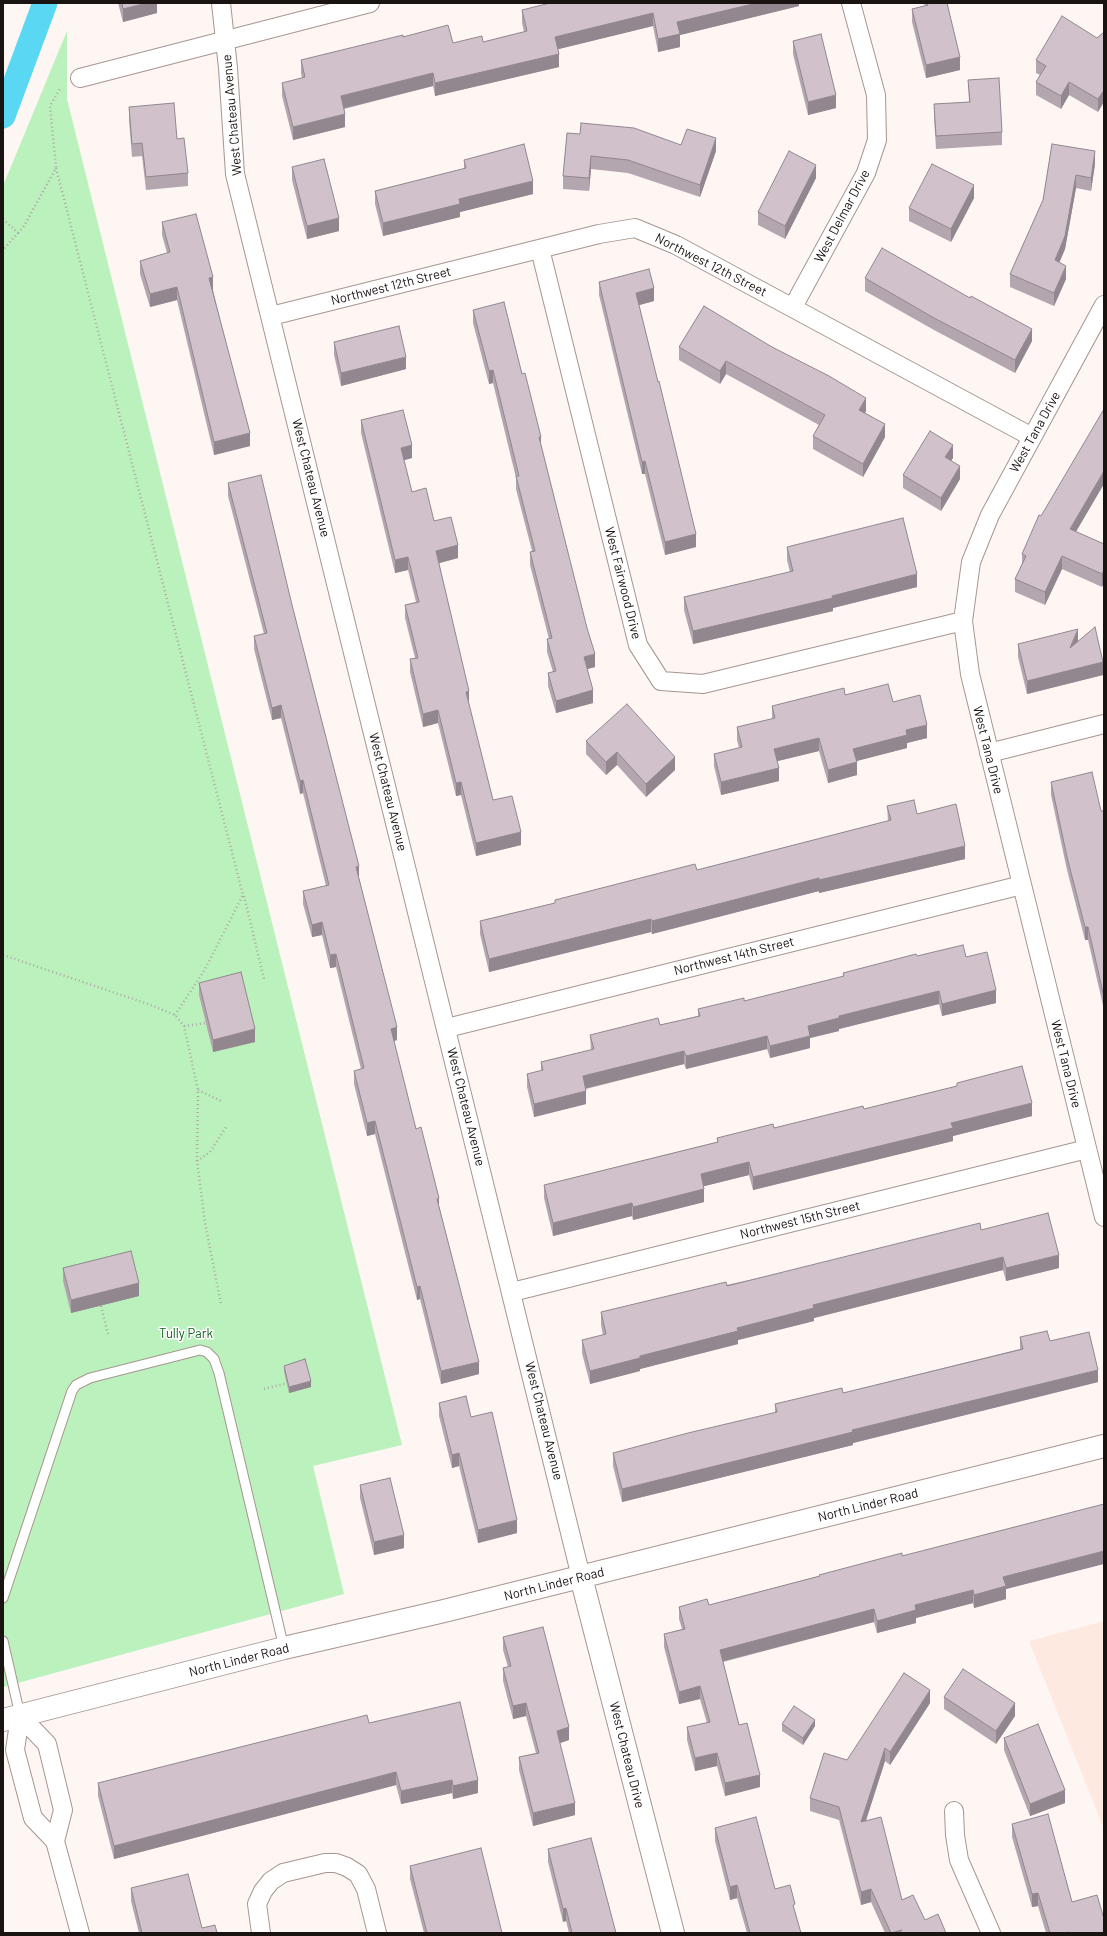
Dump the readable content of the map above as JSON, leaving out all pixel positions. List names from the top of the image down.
{
  "streets": {
    "main road": ["North Linder Road", "West Chateau Drive"],
    "street": [
      "West Chateau Avenue",
      "West Delmar Drive",
      "Northwest 12th Street",
      "West Tana Drive",
      "West Fairwood Drive",
      "Northwest 14th Street",
      "Northwest 15th Street"
    ]
  },
  "crossings": [
    ["West Chateau Avenue", "Northwest 12th Street"],
    ["West Chateau Avenue", "Northwest 14th Street"],
    ["West Chateau Avenue", "Northwest 15th Street"],
    ["West Chateau Avenue", "North Linder Road"],
    ["West Chateau Avenue", "West Chateau Drive"],
    ["West Delmar Drive", "Northwest 12th Street"],
    ["Northwest 12th Street", "West Tana Drive"],
    ["Northwest 12th Street", "West Fairwood Drive"],
    ["West Tana Drive", "West Fairwood Drive"],
    ["West Tana Drive", "Northwest 14th Street"],
    ["West Tana Drive", "Northwest 15th Street"],
    ["North Linder Road", "West Chateau Drive"]
  ],
  "parks": ["Tully Park"]
}
